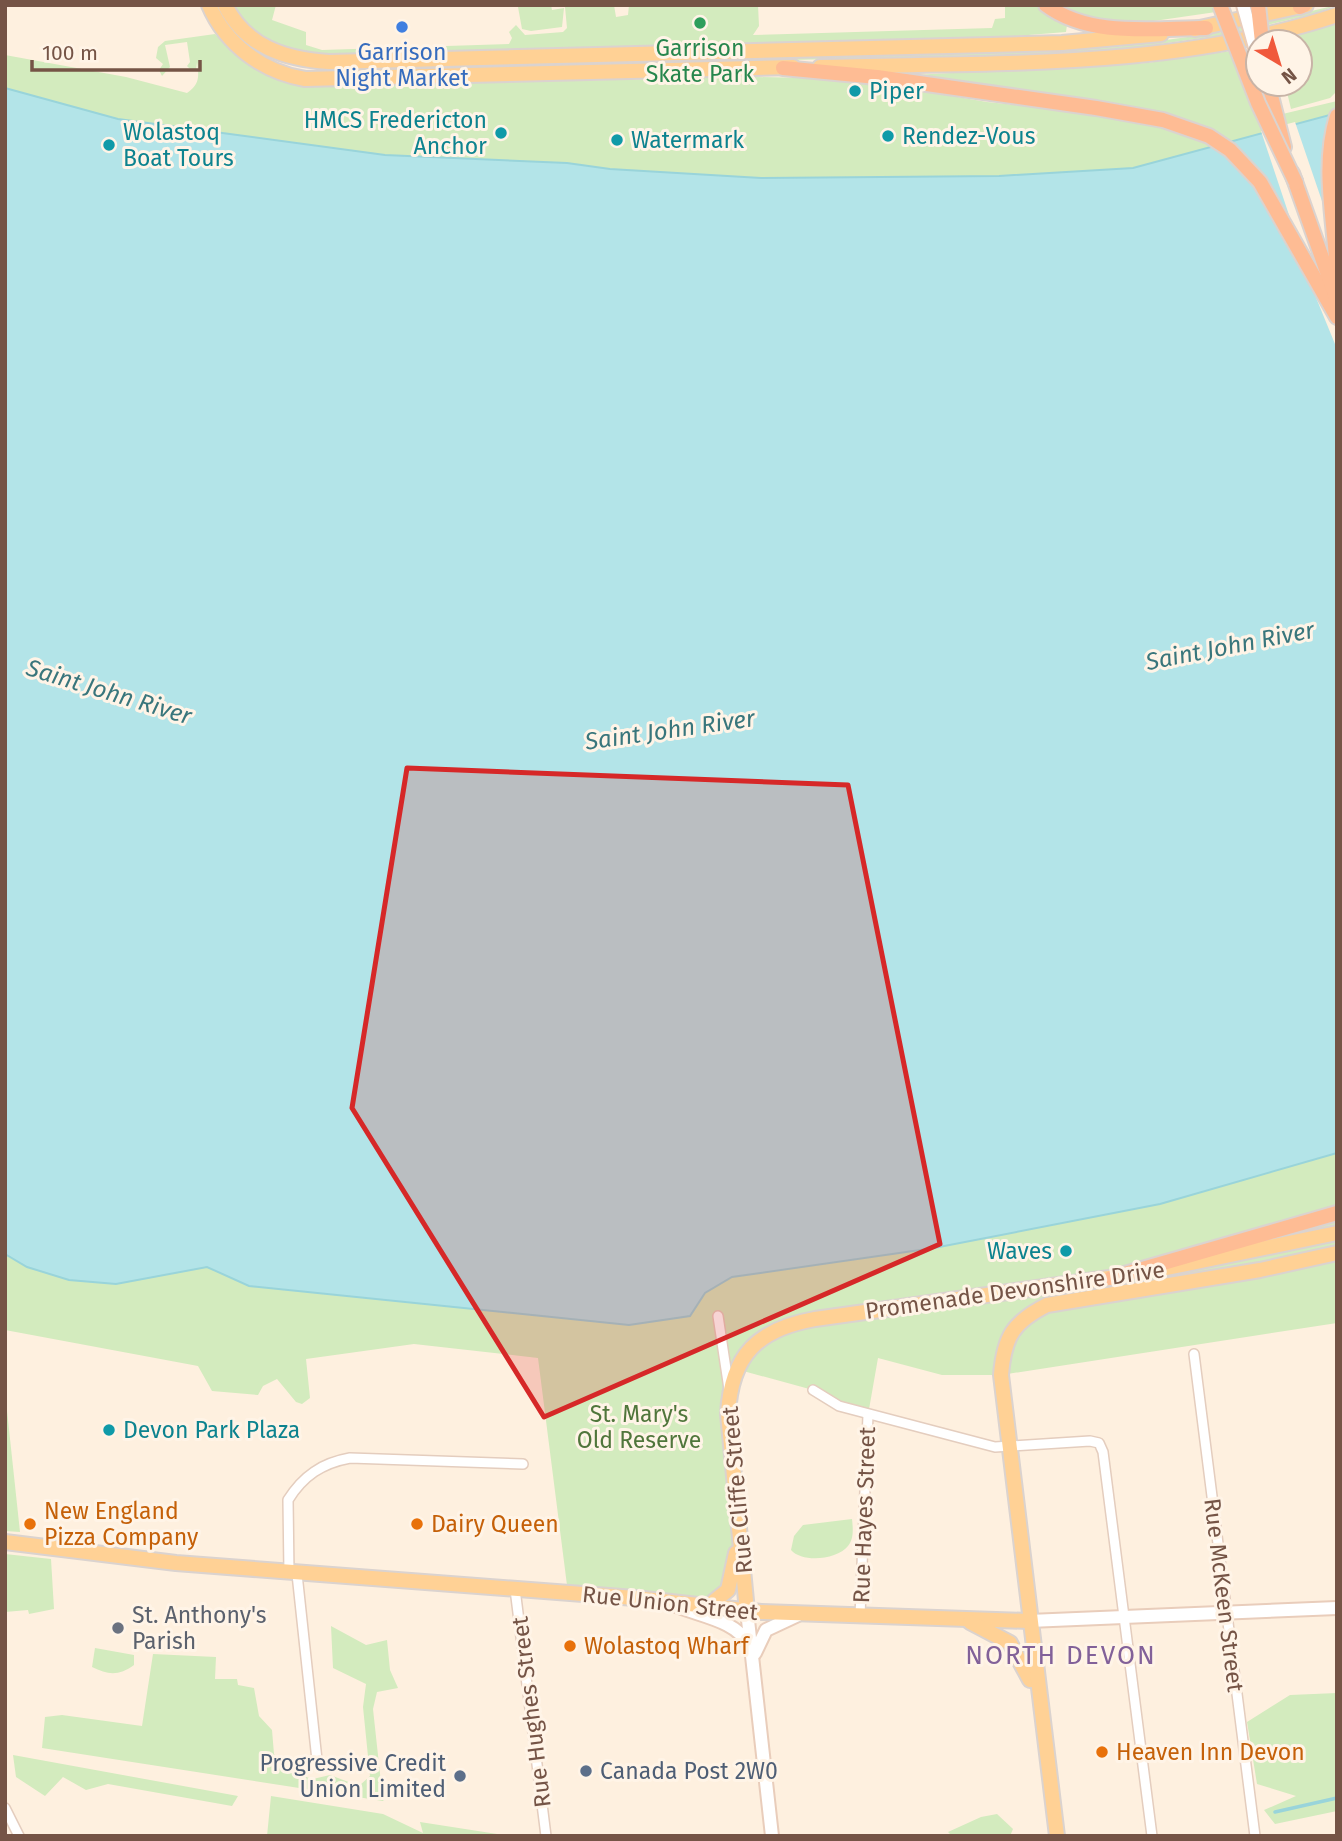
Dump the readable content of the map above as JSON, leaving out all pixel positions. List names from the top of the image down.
{
  "streets": {
    "main road": ["Promenade Devonshire Drive", "Rue Cliffe Street", "Rue Union Street"],
    "street": ["Rue Hayes Street", "Rue McKeen Street", "Rue Hughes Street"]
  },
  "crossings": [
    ["Promenade Devonshire Drive", "Rue Cliffe Street"],
    ["Promenade Devonshire Drive", "Rue Union Street"],
    ["Rue Cliffe Street", "Rue Union Street"],
    ["Rue Hayes Street", "Rue Union Street"],
    ["Rue McKeen Street", "Rue Union Street"],
    ["Rue Union Street", "Rue Hughes Street"]
  ],
  "districts": ["NORTH DEVON"],
  "water": ["Saint John River"],
  "parks": ["St. Mary's Old Reserve"],
  "places": [
    "Garrison Skate Park",
    "Garrison Night Market",
    "Piper",
    "HMCS Fredericton Anchor",
    "Rendez-Vous",
    "Watermark",
    "Wolastoq Boat Tours",
    "Waves",
    "Devon Park Plaza",
    "New England Pizza Company",
    "Dairy Queen",
    "St. Anthony's Parish",
    "Wolastoq Wharf",
    "Heaven Inn Devon",
    "Canada Post 2W0",
    "Progressive Credit Union Limited"
  ],
  "scale_bar": "100 m",
  "north": "bottom right"
}
